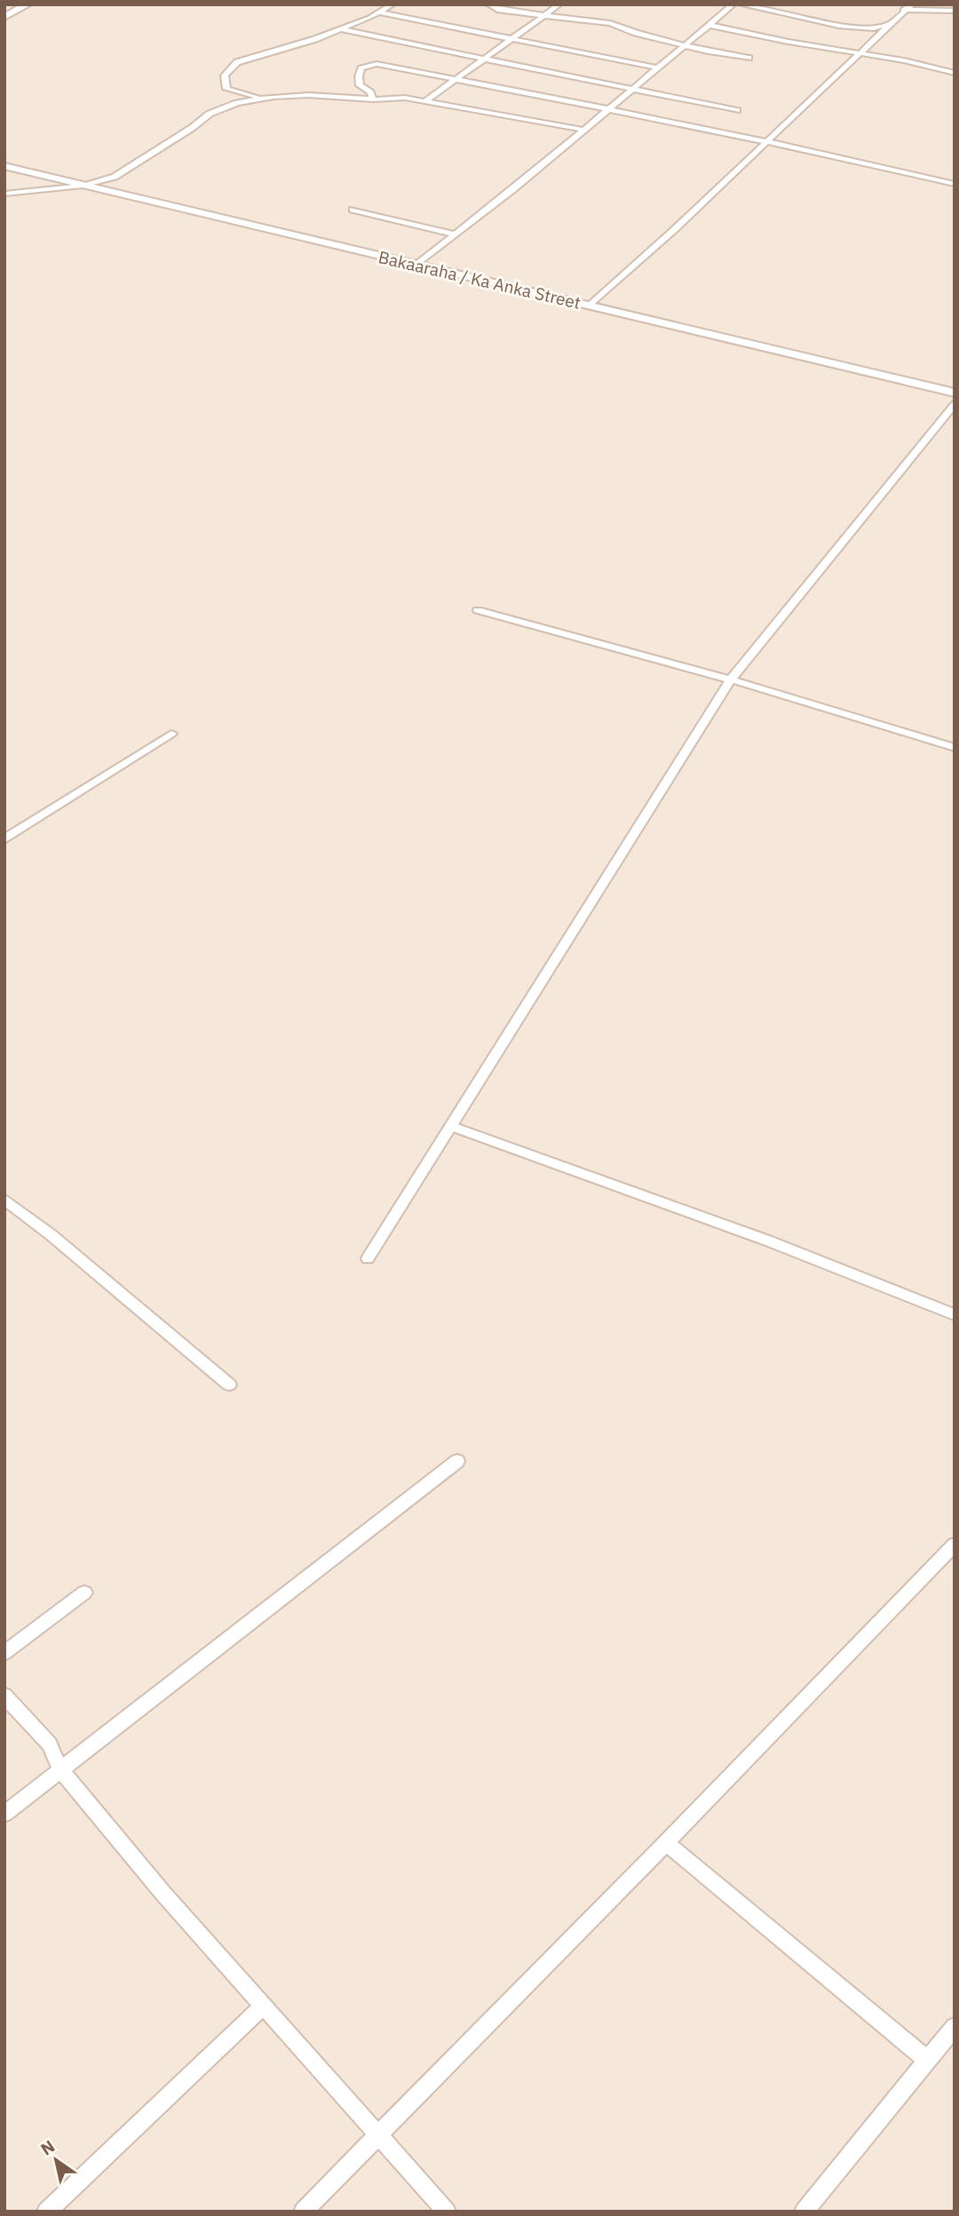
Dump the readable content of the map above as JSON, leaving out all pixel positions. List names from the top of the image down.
{
  "streets": {
    "street": ["Bakaaraha / Ka Anka Street"]
  },
  "north": "top left"
}
